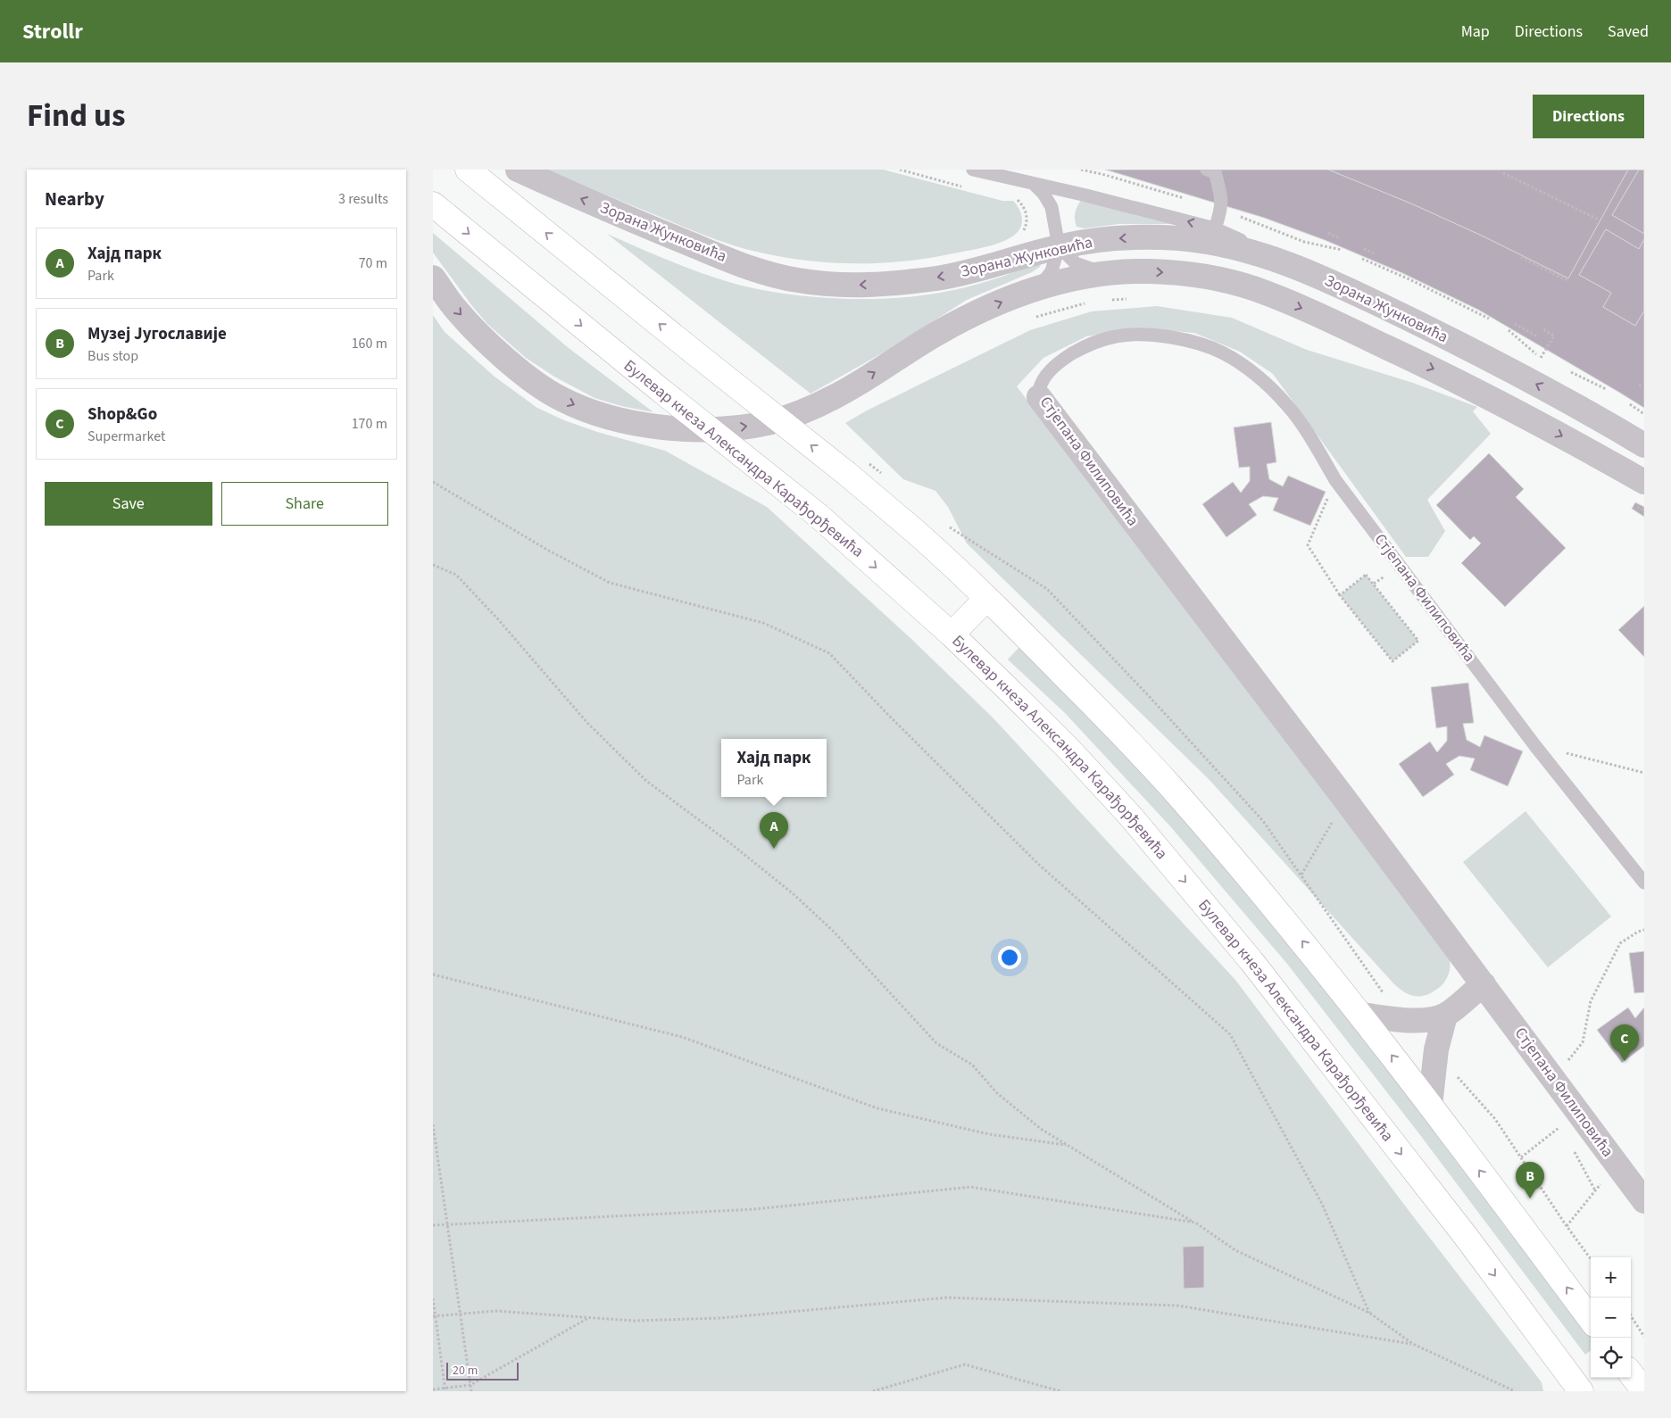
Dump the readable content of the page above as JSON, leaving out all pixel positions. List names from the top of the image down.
{
  "streets": {
    "main road": ["Булевар кнеза Александра Карађорђевића"],
    "street": ["Зорана Жунковића", "Стјепана Филиповића"]
  },
  "scale_bar": "20 m",
  "page": {
    "header": "Strollr",
    "nav": ["Map", "Directions", "Saved"],
    "title": "Find us",
    "buttons": [
      "Directions",
      ["Save", "Share"]
    ],
    "heading": ["Nearby", "3 results"],
    "list": [
      {
        "mark": "A",
        "name": "Хајд парк",
        "note": "Park",
        "value": "70 m"
      },
      {
        "mark": "B",
        "name": "Музеј Југославије",
        "note": "Bus stop",
        "value": "160 m"
      },
      {
        "mark": "C",
        "name": "Shop&Go",
        "note": "Supermarket",
        "value": "170 m"
      }
    ],
    "popup": ["Хајд парк", "Park"],
    "pins": ["A", "C", "B"],
    "map_buttons": ["+", "−"],
    "scale": "20 m"
  }
}
